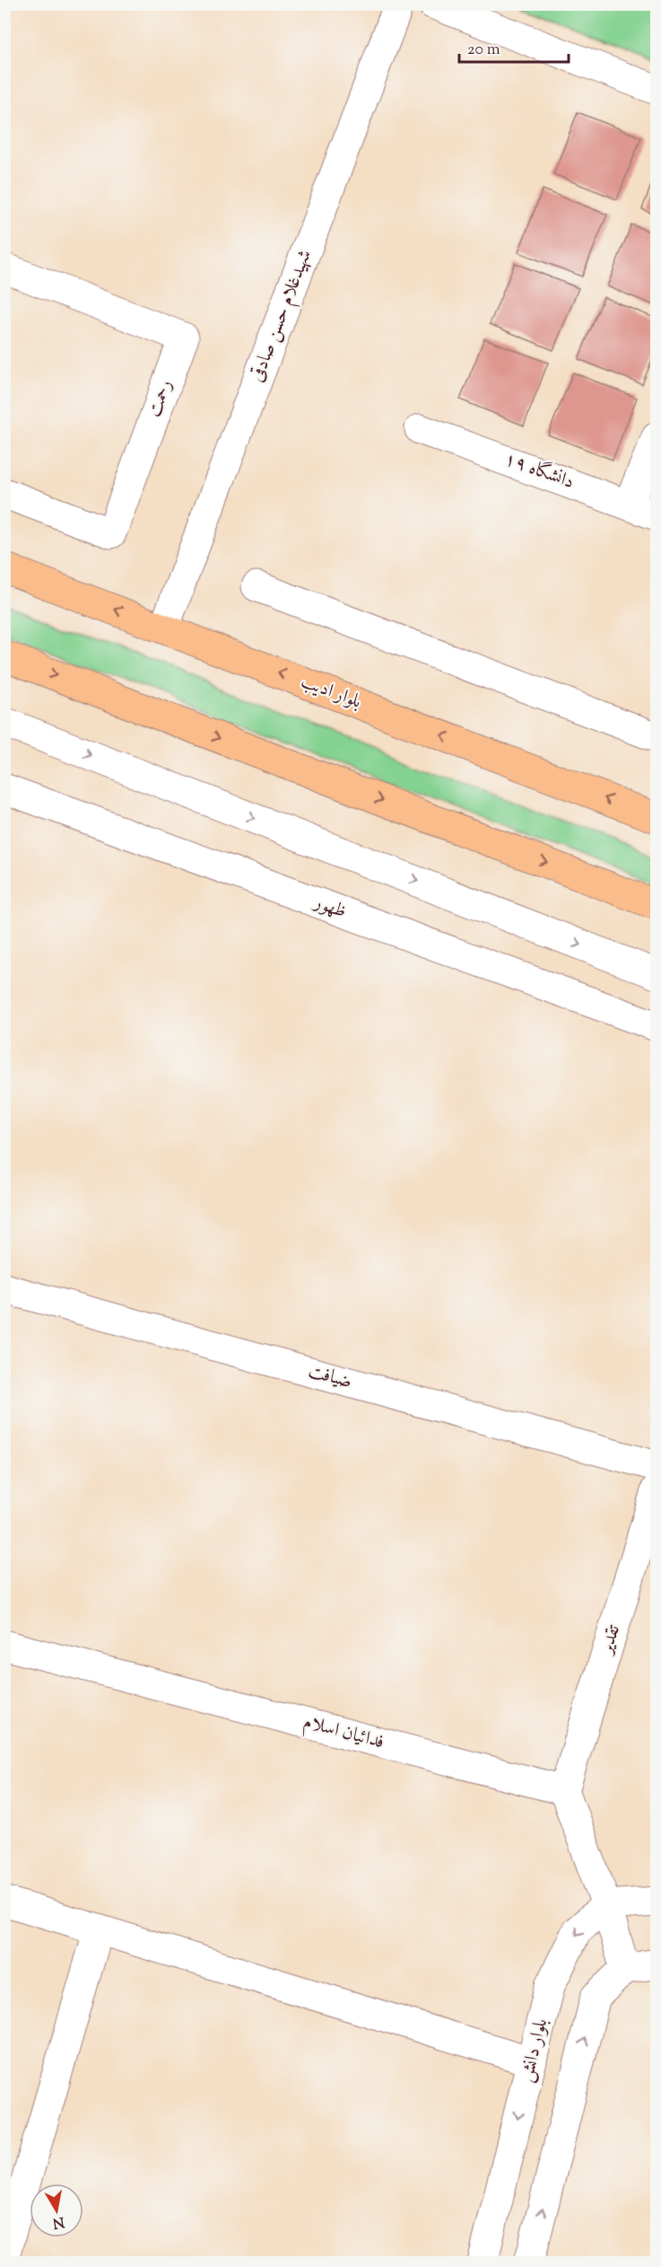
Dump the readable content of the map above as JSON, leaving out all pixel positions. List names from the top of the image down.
{
  "streets": {
    "main road": ["بلوار ادیب"],
    "street": [
      "شهیدغلام حسن صادقی",
      "رحمت",
      "دانشگاه ۱۹",
      "ظهور",
      "ضیافت",
      "تقدیر",
      "فدائیان اسلام",
      "بلوار دانش"
    ]
  },
  "crossings": [
    ["شهیدغلام حسن صادقی", "بلوار ادیب"],
    ["تقدیر", "فدائیان اسلام"]
  ],
  "scale_bar": "20 m",
  "north": "bottom"
}
